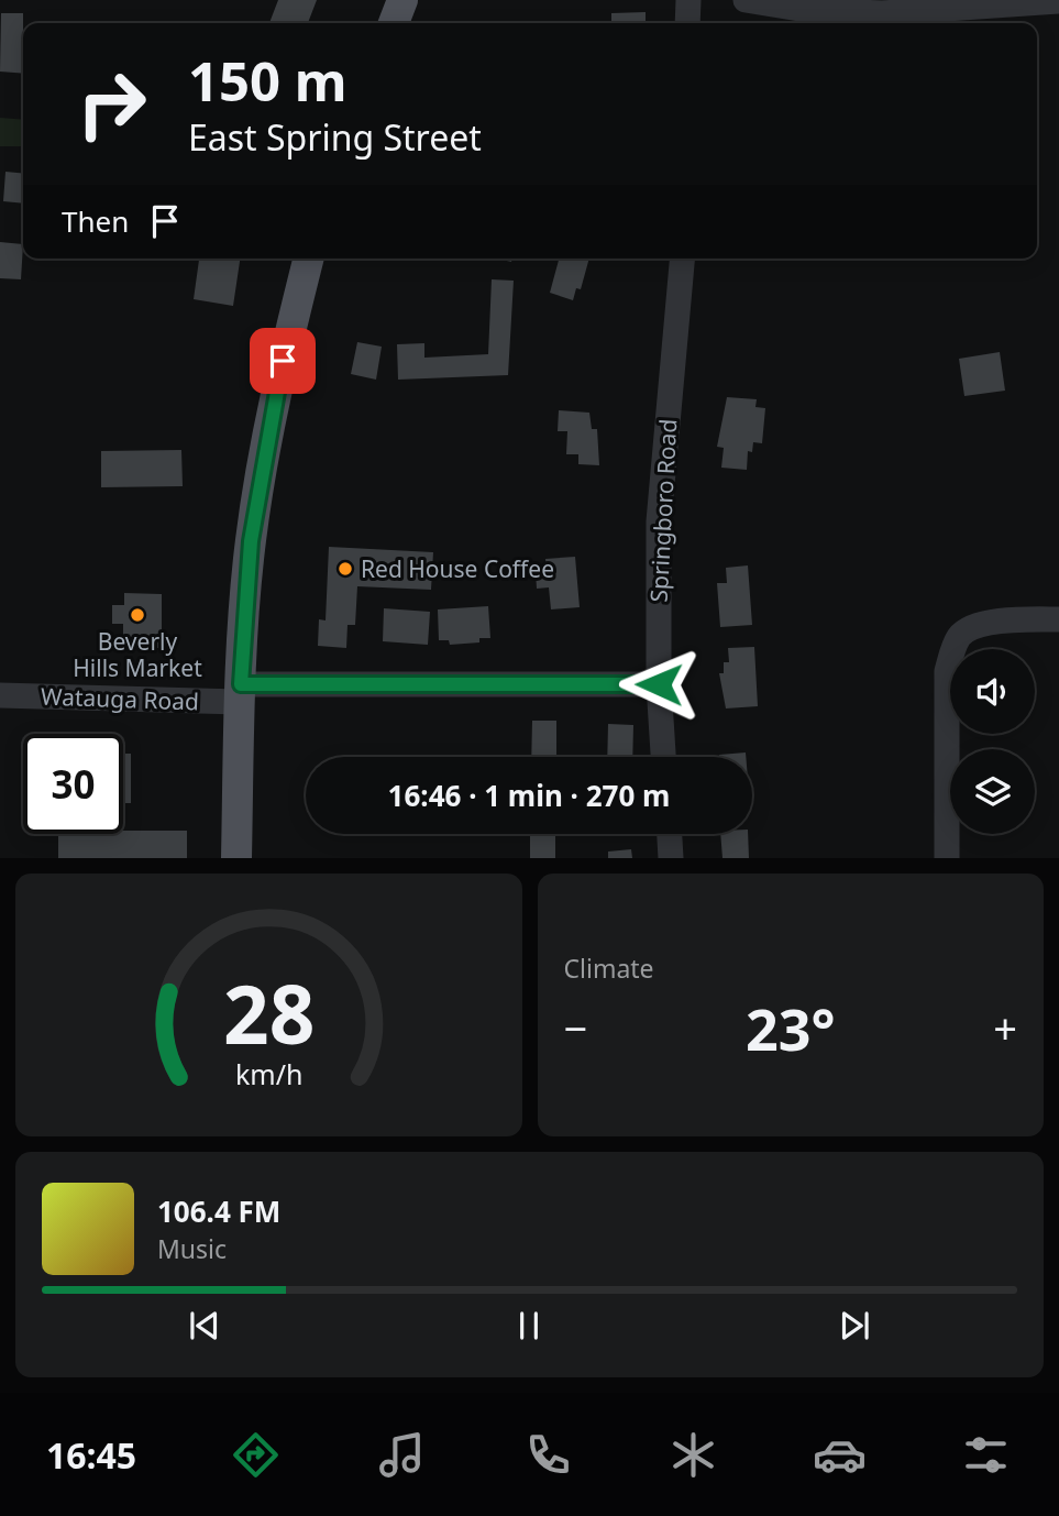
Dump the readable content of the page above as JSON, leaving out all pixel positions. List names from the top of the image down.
{
  "streets": {
    "street": ["Springboro Road", "Watauga Road"]
  },
  "crossings": [
    ["Springboro Road", "Watauga Road"]
  ],
  "places": ["Red House Coffee", "Beverly Hills Market"],
  "page": {
    "turn": ["150 m", "East Spring Street"],
    "then": "Then",
    "limit": "30",
    "trip": "16:46 · 1 min · 270 m",
    "tile": "Climate",
    "heat": ["−", "23°", "+"],
    "song": ["106.4 FM", "Music"],
    "tabs": "16:45",
    "gauge": ["28", "km/h"]
  }
}
